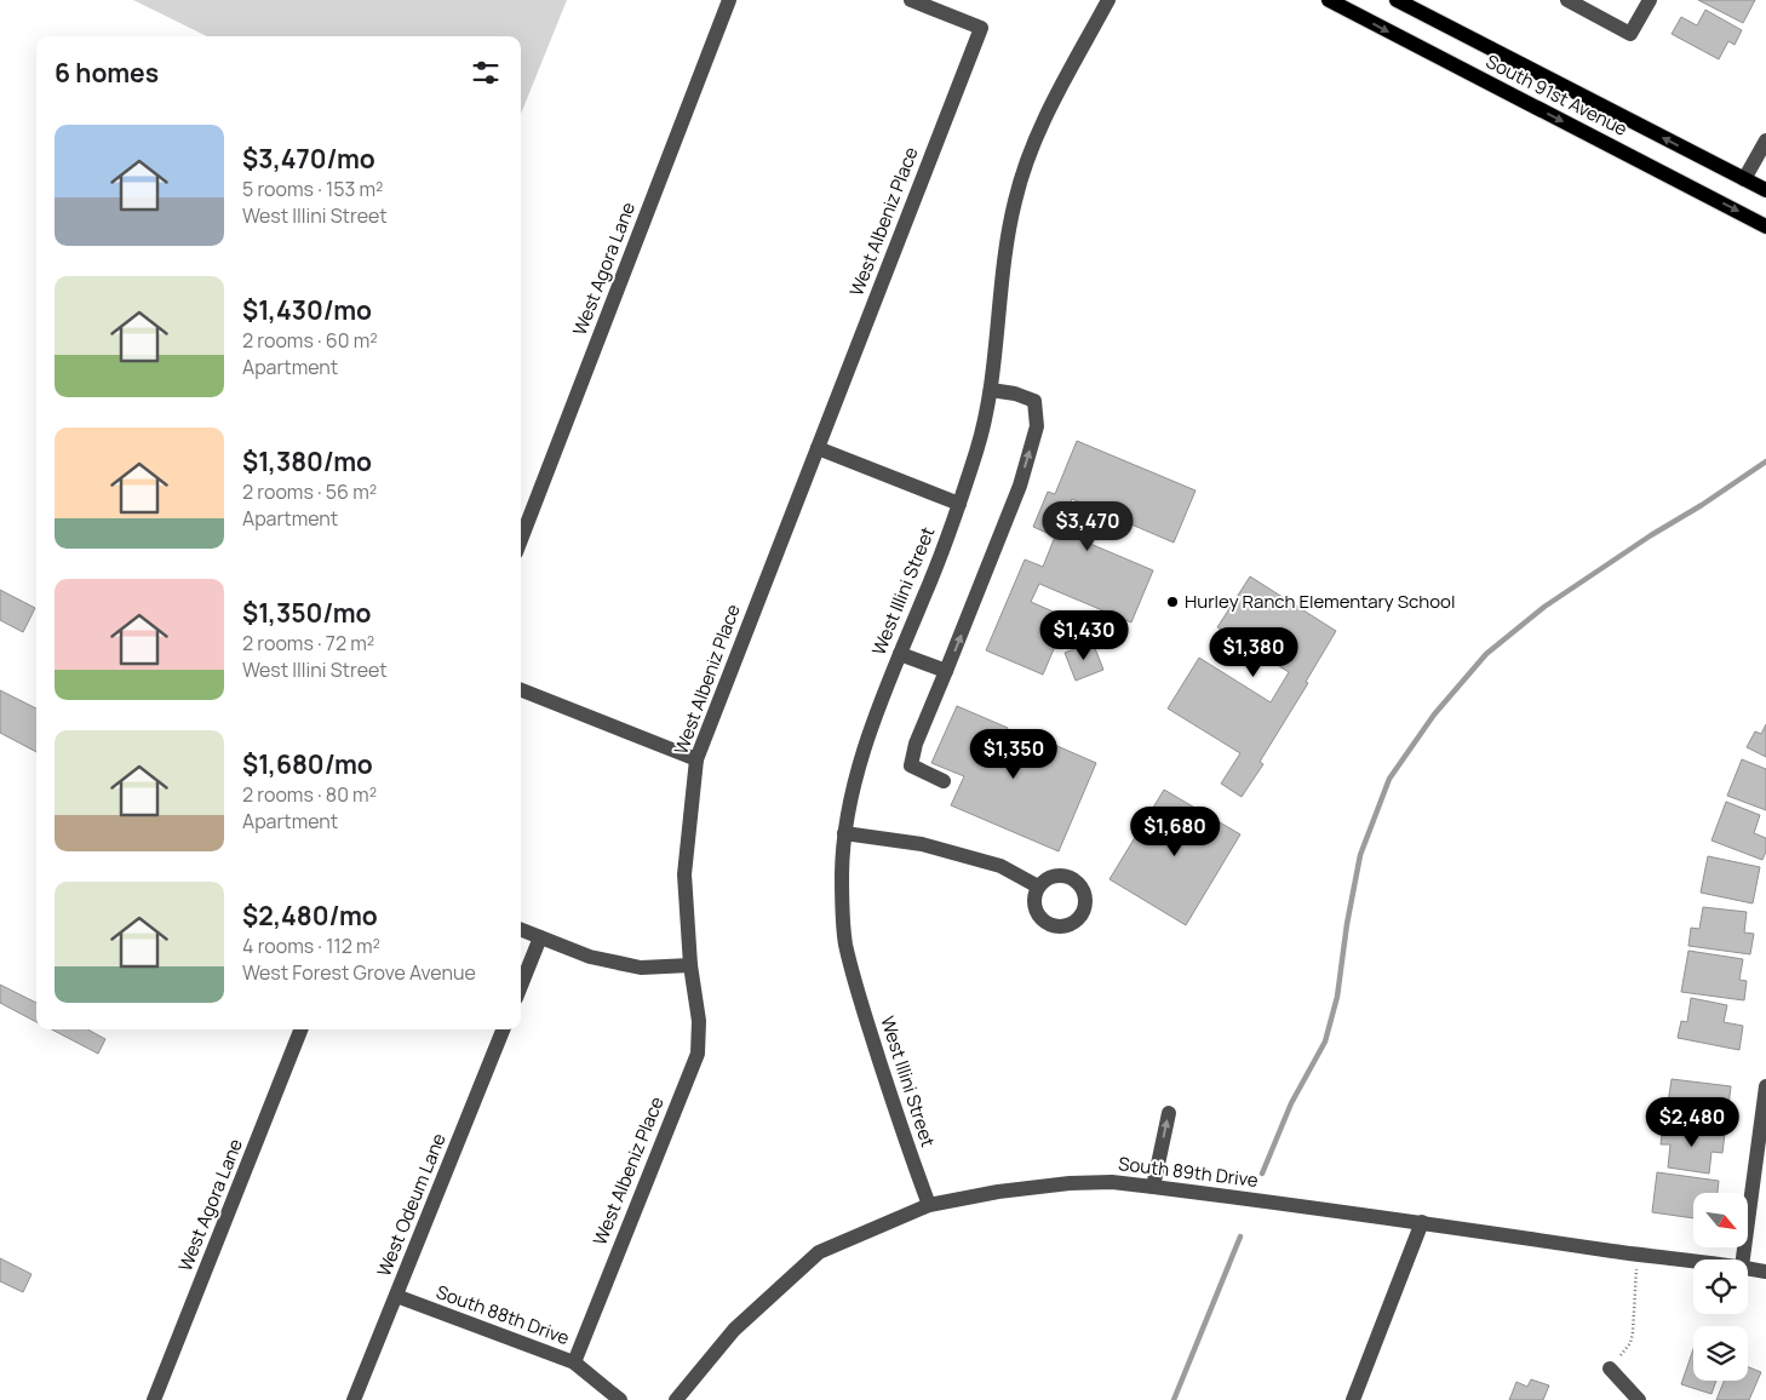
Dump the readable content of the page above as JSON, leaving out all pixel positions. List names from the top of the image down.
{
  "streets": {
    "main road": ["South 91st Avenue"],
    "street": [
      "West Albeniz Place",
      "West Agora Lane",
      "West Illini Street",
      "South 89th Drive",
      "West Odeum Lane",
      "South 88th Drive"
    ]
  },
  "crossings": [
    ["West Albeniz Place", "South 88th Drive"],
    ["West Illini Street", "South 89th Drive"],
    ["West Odeum Lane", "South 88th Drive"]
  ],
  "places": ["Hurley Ranch Elementary School"],
  "north": "bottom right",
  "page": {
    "heading": "6 homes",
    "list": [
      {
        "name": "$3,470/mo",
        "note": "5 rooms · 153 m² · West Illini Street"
      },
      {
        "name": "$1,430/mo",
        "note": "2 rooms · 60 m² · Apartment"
      },
      {
        "name": "$1,380/mo",
        "note": "2 rooms · 56 m² · Apartment"
      },
      {
        "name": "$1,350/mo",
        "note": "2 rooms · 72 m² · West Illini Street"
      },
      {
        "name": "$1,680/mo",
        "note": "2 rooms · 80 m² · Apartment"
      },
      {
        "name": "$2,480/mo",
        "note": "4 rooms · 112 m² · West Forest Grove Avenue"
      }
    ],
    "price": [
      "$3,470",
      "$1,430",
      "$1,380",
      "$1,350",
      "$1,680",
      "$2,480"
    ]
  }
}
